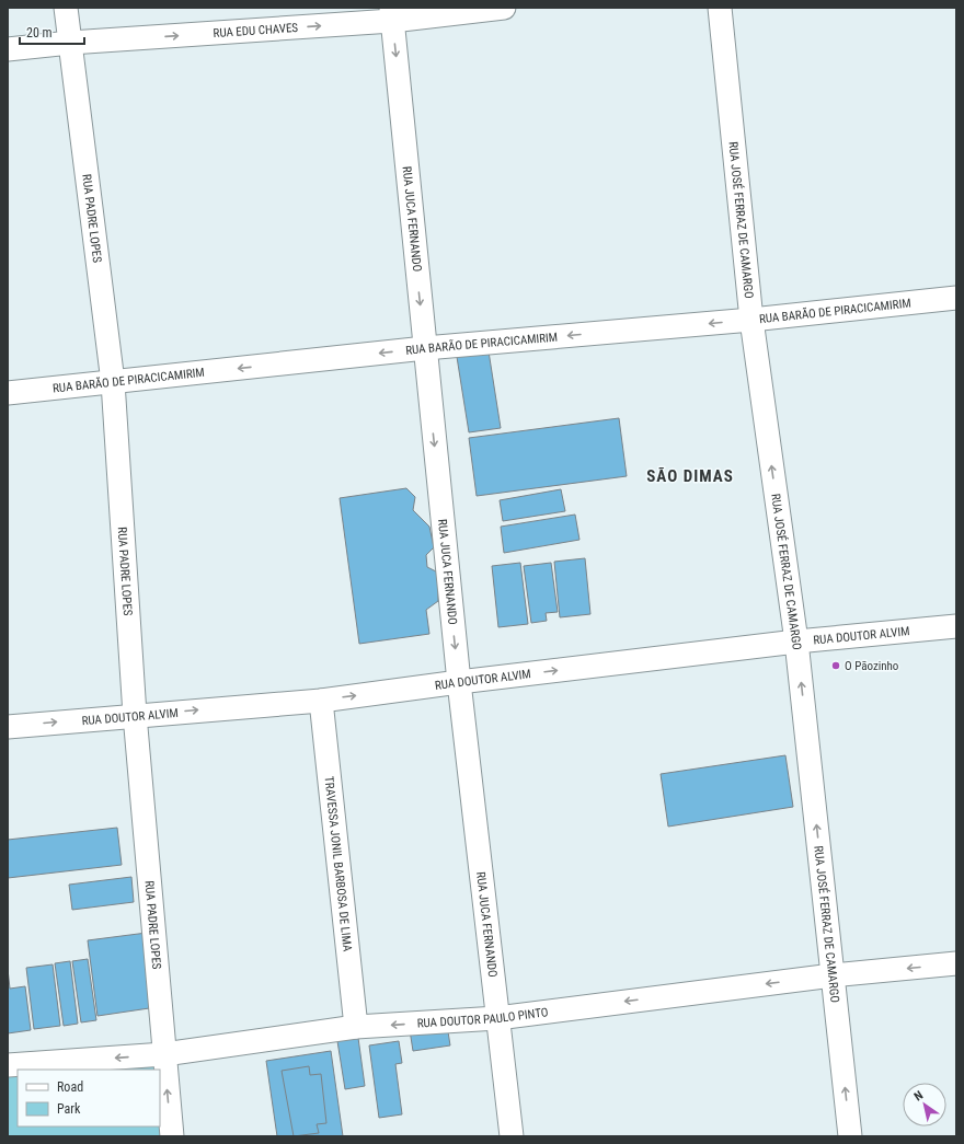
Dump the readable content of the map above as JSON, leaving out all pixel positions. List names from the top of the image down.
{
  "streets": {
    "street": [
      "RUA EDU CHAVES",
      "RUA PADRE LOPES",
      "RUA JUCA FERNANDO",
      "RUA JOSÉ FERRAZ DE CAMARGO",
      "RUA BARÃO DE PIRACICAMIRIM",
      "RUA DOUTOR ALVIM",
      "TRAVESSA JONIL BARBOSA DE LIMA",
      "RUA DOUTOR PAULO PINTO"
    ]
  },
  "crossings": [
    ["RUA EDU CHAVES", "RUA PADRE LOPES"],
    ["RUA EDU CHAVES", "RUA JUCA FERNANDO"],
    ["RUA PADRE LOPES", "RUA BARÃO DE PIRACICAMIRIM"],
    ["RUA PADRE LOPES", "RUA DOUTOR ALVIM"],
    ["RUA PADRE LOPES", "RUA DOUTOR PAULO PINTO"],
    ["RUA JUCA FERNANDO", "RUA BARÃO DE PIRACICAMIRIM"],
    ["RUA JUCA FERNANDO", "RUA DOUTOR ALVIM"],
    ["RUA JUCA FERNANDO", "RUA DOUTOR PAULO PINTO"],
    ["RUA JOSÉ FERRAZ DE CAMARGO", "RUA BARÃO DE PIRACICAMIRIM"],
    ["RUA JOSÉ FERRAZ DE CAMARGO", "RUA DOUTOR ALVIM"],
    ["RUA JOSÉ FERRAZ DE CAMARGO", "RUA DOUTOR PAULO PINTO"],
    ["RUA DOUTOR ALVIM", "TRAVESSA JONIL BARBOSA DE LIMA"],
    ["TRAVESSA JONIL BARBOSA DE LIMA", "RUA DOUTOR PAULO PINTO"]
  ],
  "one_way": [
    "RUA EDU CHAVES",
    "RUA JUCA FERNANDO",
    "RUA JOSÉ FERRAZ DE CAMARGO",
    "RUA BARÃO DE PIRACICAMIRIM",
    "RUA DOUTOR ALVIM",
    "RUA DOUTOR PAULO PINTO"
  ],
  "districts": ["SÃO DIMAS"],
  "places": ["O Pãozinho"],
  "legend": ["Road", "Park"],
  "scale_bar": "20 m",
  "north": "top left"
}
